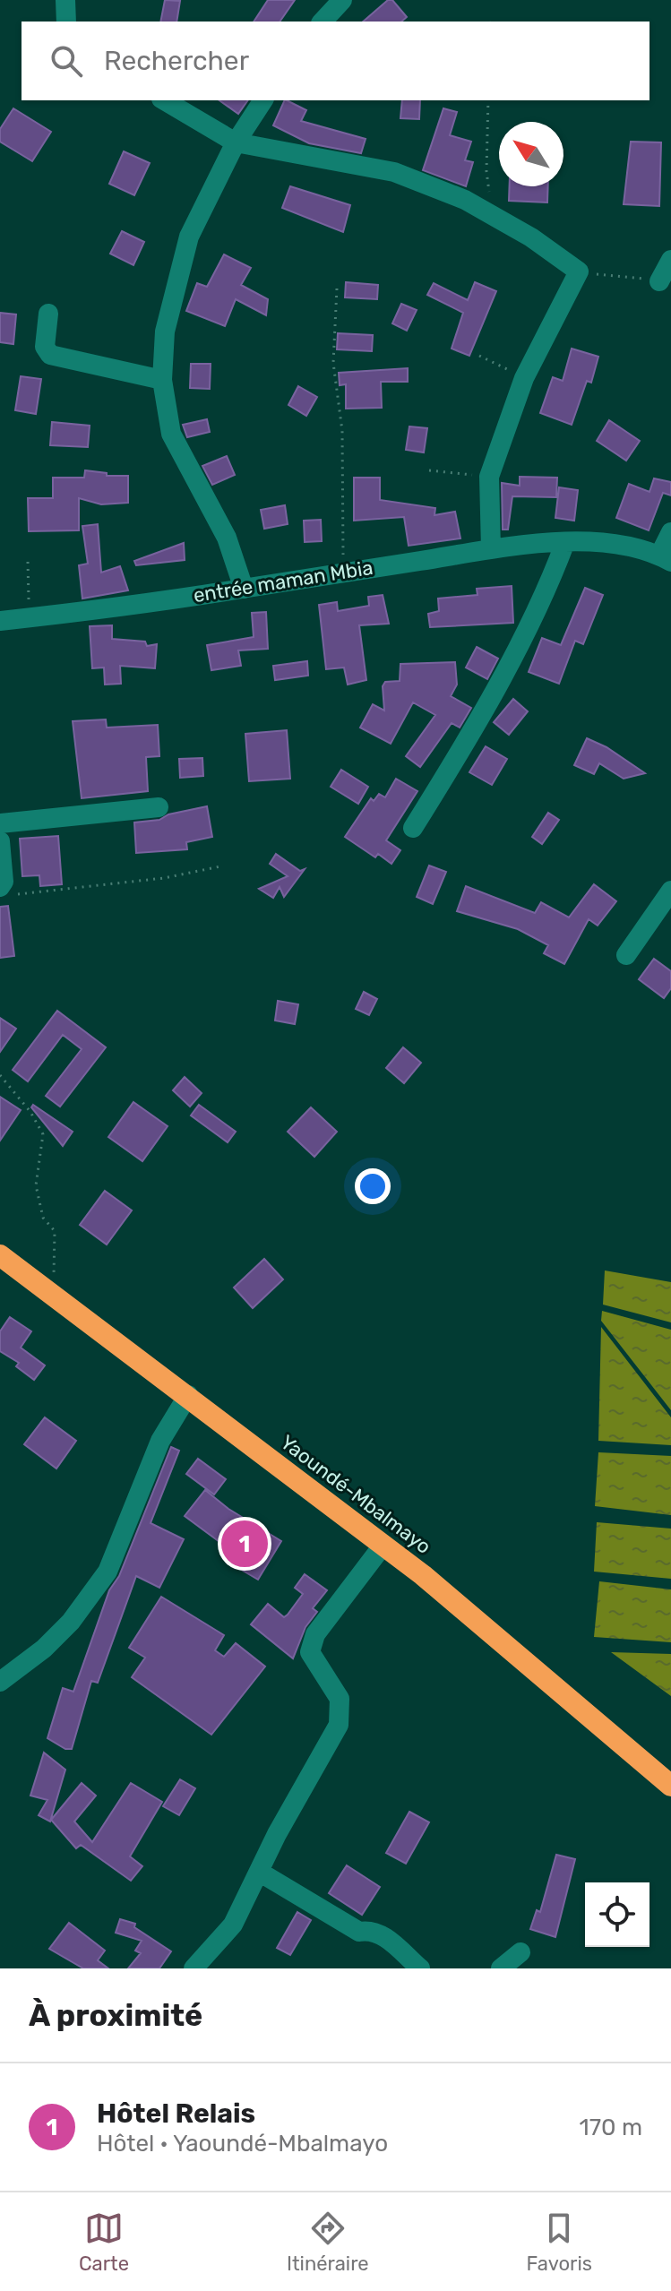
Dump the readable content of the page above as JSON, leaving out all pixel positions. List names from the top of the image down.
{
  "streets": {
    "highway": ["Yaoundé-Mbalmayo"],
    "street": ["entrée maman Mbia"]
  },
  "north": "top left",
  "page": {
    "search": "Rechercher",
    "pins": "1",
    "heading": "À proximité",
    "list": [
      {
        "mark": "1",
        "name": "Hôtel Relais",
        "note": "Hôtel · Yaoundé-Mbalmayo",
        "value": "170 m"
      }
    ],
    "nav": ["Carte", "Itinéraire", "Favoris"]
  }
}
